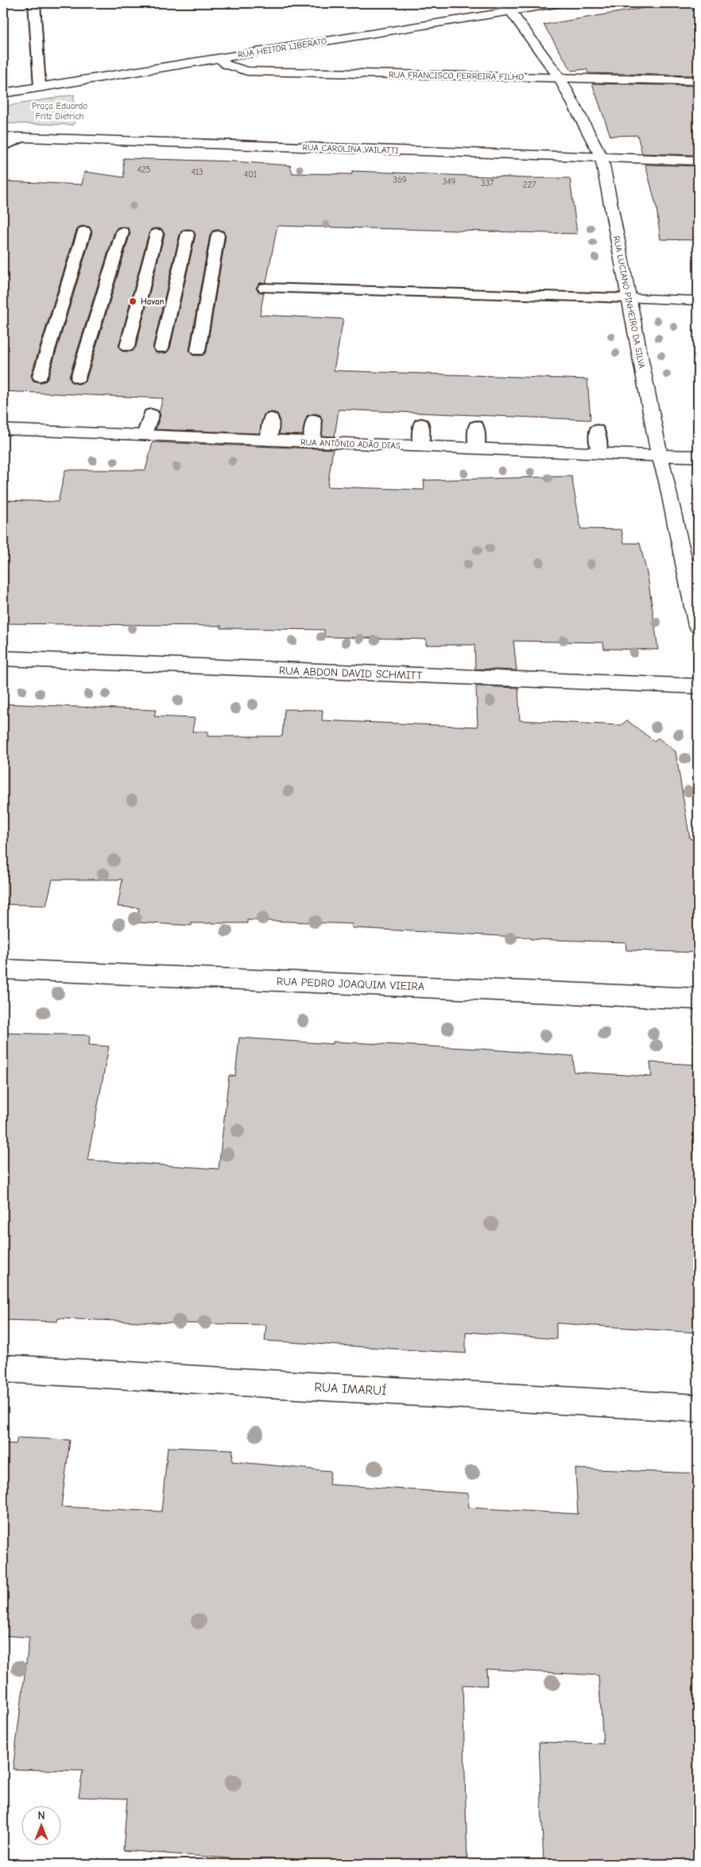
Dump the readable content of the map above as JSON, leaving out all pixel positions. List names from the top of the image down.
{
  "streets": {
    "main road": [
      "RUA HEITOR LIBERATO",
      "RUA FRANCISCO FERREIRA FILHO",
      "RUA CAROLINA VAILATTI",
      "RUA LUCIANO PINHEIRO DA SILVA",
      "RUA ANTÔNIO ADÃO DIAS",
      "RUA ABDON DAVID SCHMITT",
      "RUA PEDRO JOAQUIM VIEIRA",
      "RUA IMARUÍ"
    ]
  },
  "crossings": [
    ["RUA HEITOR LIBERATO", "RUA FRANCISCO FERREIRA FILHO"],
    ["RUA HEITOR LIBERATO", "RUA LUCIANO PINHEIRO DA SILVA"],
    ["RUA FRANCISCO FERREIRA FILHO", "RUA LUCIANO PINHEIRO DA SILVA"],
    ["RUA CAROLINA VAILATTI", "RUA LUCIANO PINHEIRO DA SILVA"],
    ["RUA LUCIANO PINHEIRO DA SILVA", "RUA ANTÔNIO ADÃO DIAS"]
  ],
  "parks": ["Praça Eduardo Fritz Dietrich"],
  "places": ["Havan"],
  "house_numbers": [
    "425",
    "413",
    "401",
    "369",
    "349",
    "337",
    "227"
  ],
  "north": "top"
}
